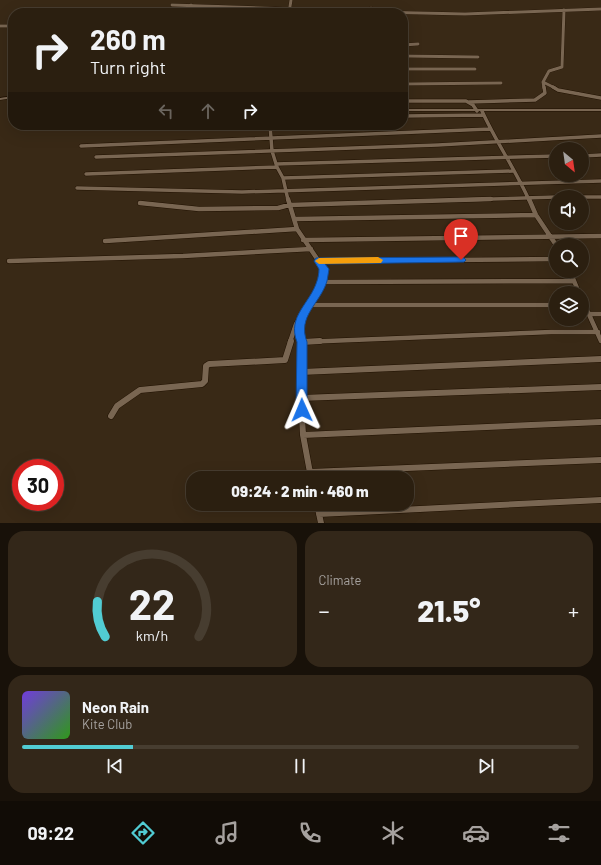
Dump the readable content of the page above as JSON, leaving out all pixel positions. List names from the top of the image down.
{
  "north": "bottom right",
  "page": {
    "turn": ["260 m", "Turn right"],
    "limit": "30",
    "trip": "09:24 · 2 min · 460 m",
    "tile": "Climate",
    "heat": ["−", "21.5°", "+"],
    "song": ["Neon Rain", "Kite Club"],
    "tabs": "09:22",
    "gauge": ["22", "km/h"]
  }
}
